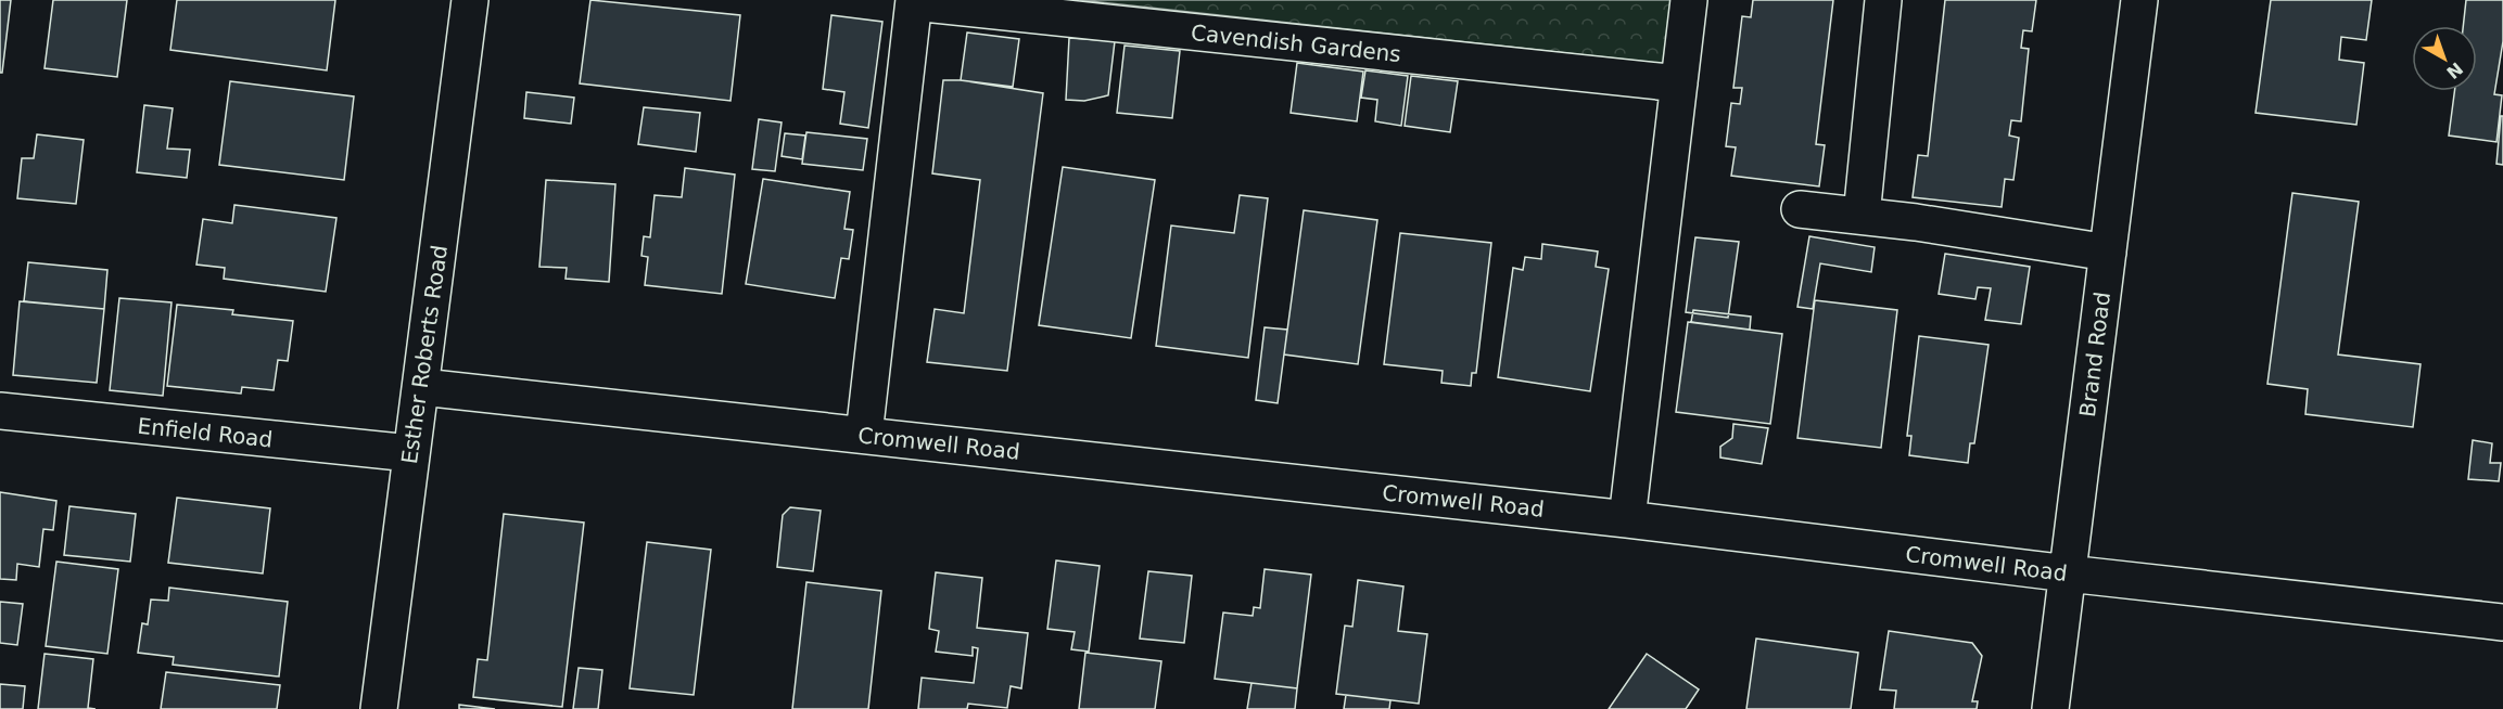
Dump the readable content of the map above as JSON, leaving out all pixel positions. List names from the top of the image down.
{
  "streets": {
    "street": [
      "Cavendish Gardens",
      "Esther Roberts Road",
      "Brand Road",
      "Enfield Road",
      "Cromwell Road"
    ]
  },
  "crossings": [
    ["Cavendish Gardens", "Cromwell Road"],
    ["Esther Roberts Road", "Enfield Road"],
    ["Esther Roberts Road", "Cromwell Road"],
    ["Brand Road", "Cromwell Road"]
  ],
  "north": "bottom right"
}
